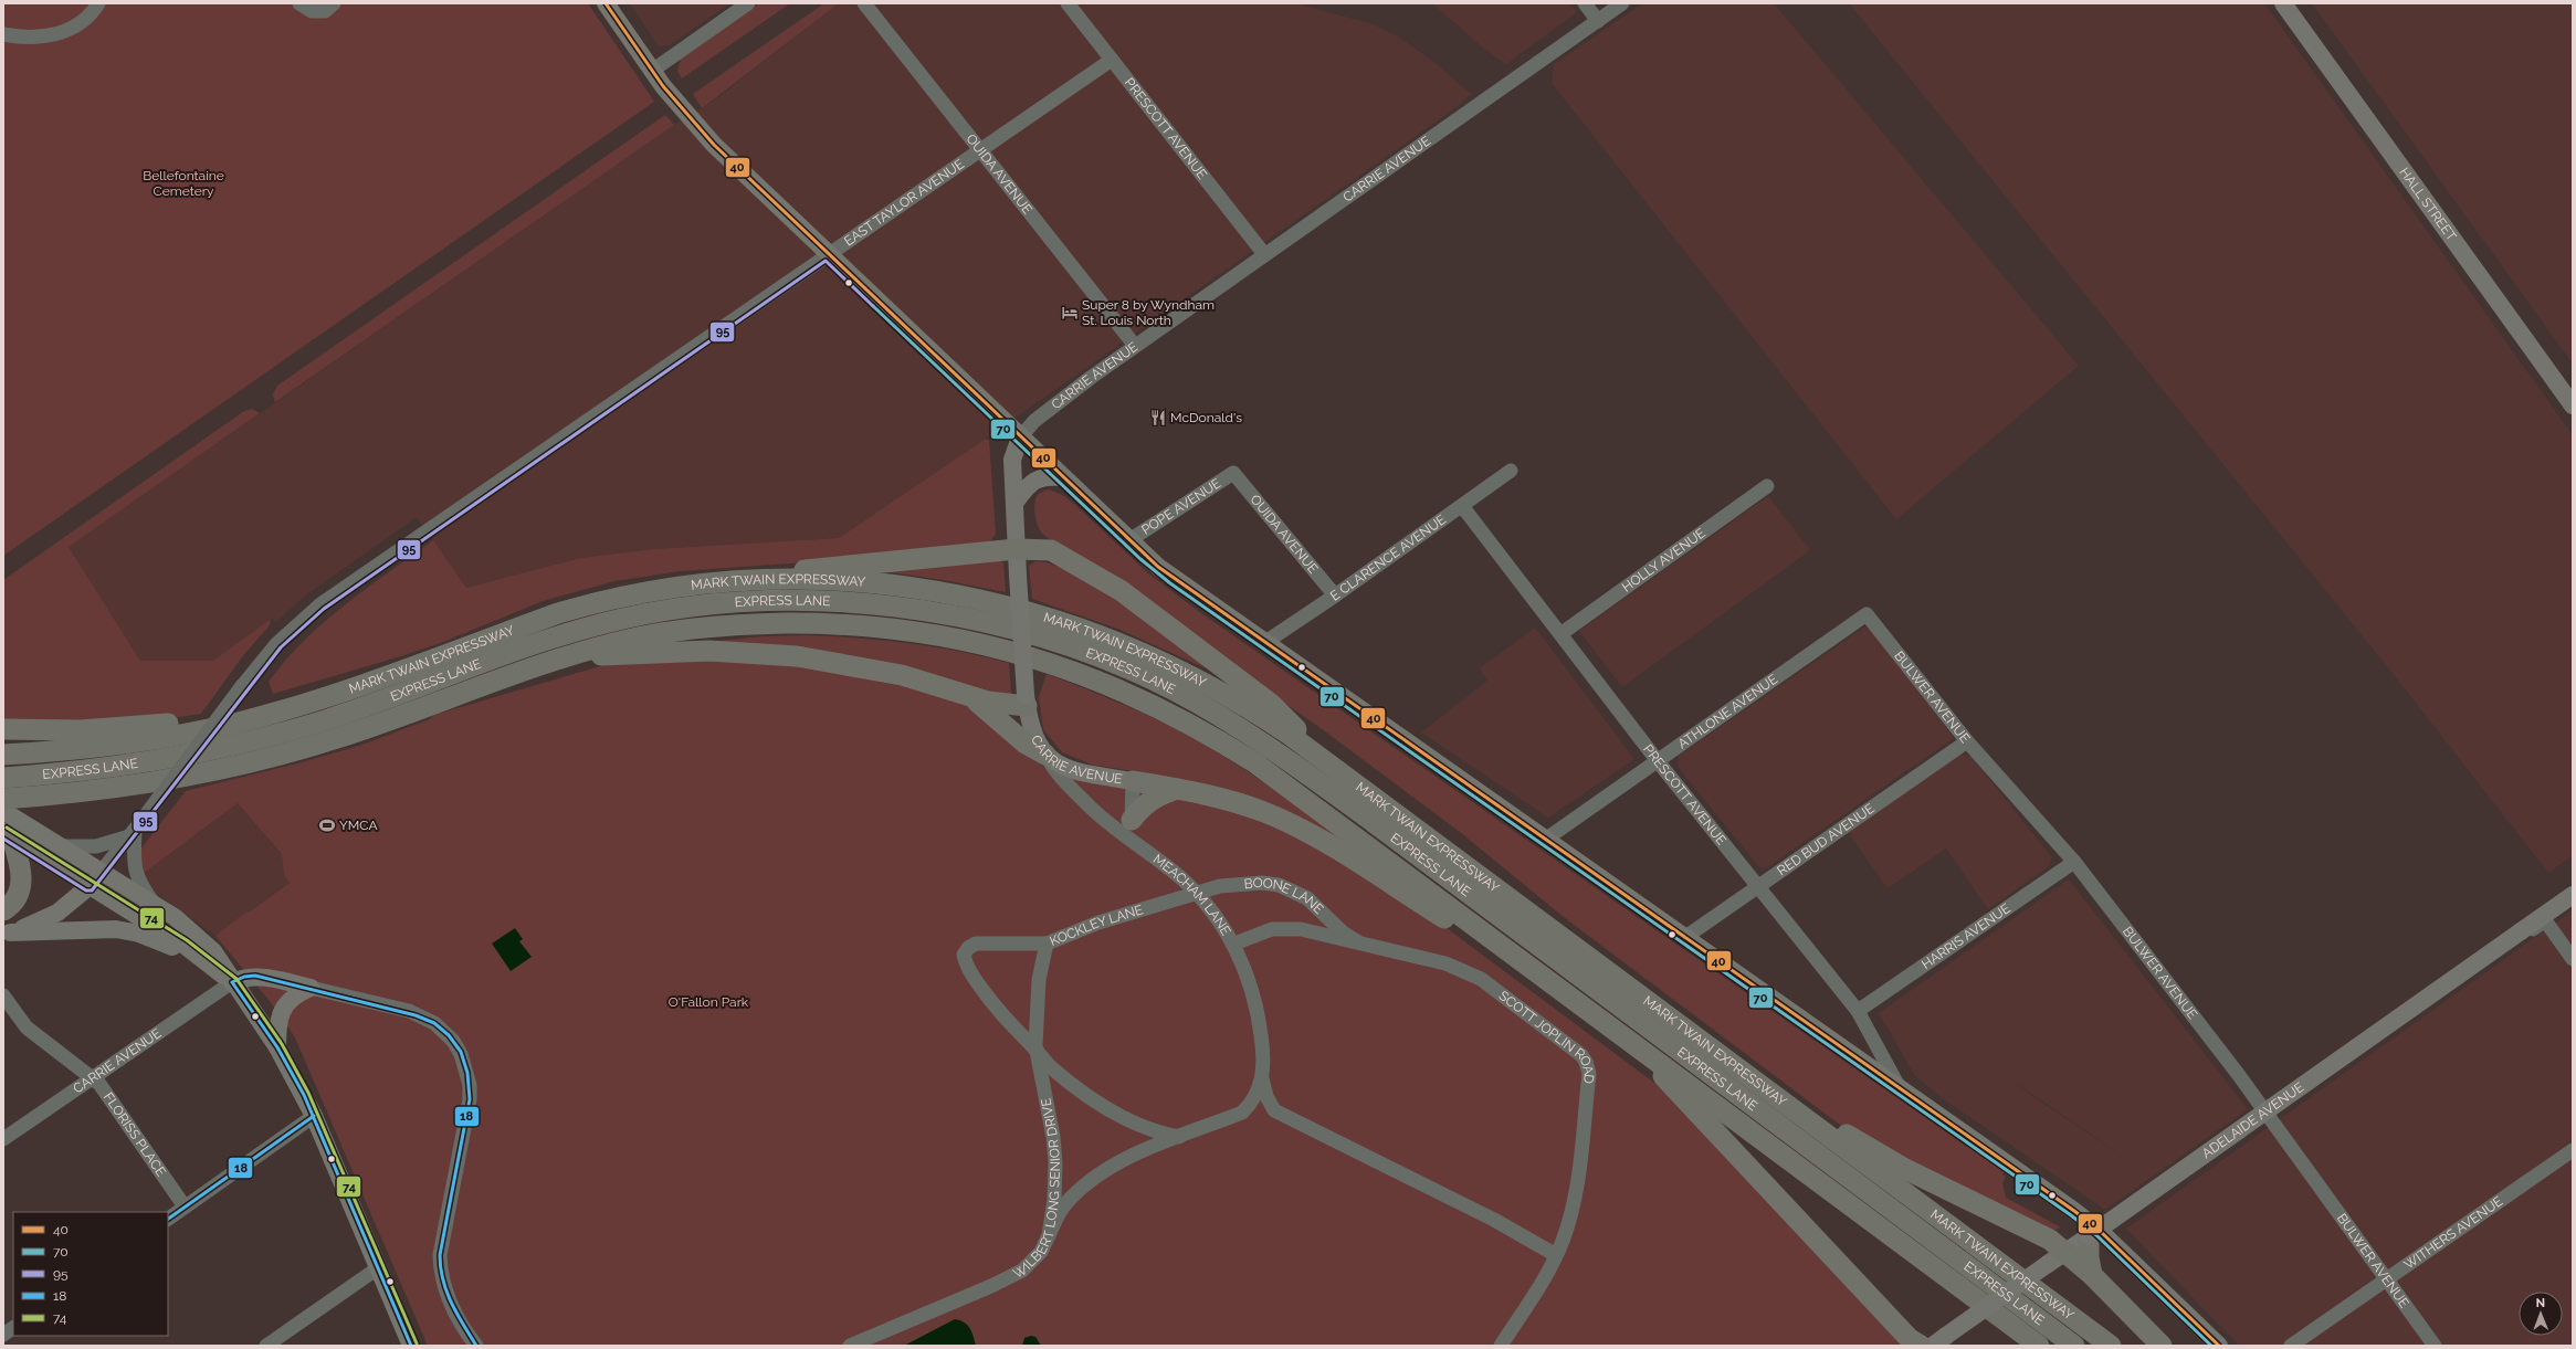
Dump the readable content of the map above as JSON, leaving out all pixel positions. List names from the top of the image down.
{
  "streets": {
    "highway": ["MARK TWAIN EXPRESSWAY", "EXPRESS LANE"],
    "main road": ["CARRIE AVENUE", "HALL STREET", "ADELAIDE AVENUE"],
    "street": [
      "PRESCOTT AVENUE",
      "OUIDA AVENUE",
      "EAST TAYLOR AVENUE",
      "POPE AVENUE",
      "E CLARENCE AVENUE",
      "HOLLY AVENUE",
      "BULWER AVENUE",
      "ATHLONE AVENUE",
      "RED BUD AVENUE",
      "MEACHAM LANE",
      "BOONE LANE",
      "KOCKLEY LANE",
      "HARRIS AVENUE",
      "SCOTT JOPLIN ROAD",
      "FLORISS PLACE",
      "WILBERT LONG SENIOR DRIVE",
      "WITHERS AVENUE"
    ]
  },
  "crossings": [
    ["PRESCOTT AVENUE", "CARRIE AVENUE"],
    ["PRESCOTT AVENUE", "EAST TAYLOR AVENUE"],
    ["PRESCOTT AVENUE", "E CLARENCE AVENUE"],
    ["PRESCOTT AVENUE", "HOLLY AVENUE"],
    ["PRESCOTT AVENUE", "ATHLONE AVENUE"],
    ["PRESCOTT AVENUE", "RED BUD AVENUE"],
    ["PRESCOTT AVENUE", "HARRIS AVENUE"],
    ["CARRIE AVENUE", "OUIDA AVENUE"],
    ["CARRIE AVENUE", "MEACHAM LANE"],
    ["CARRIE AVENUE", "FLORISS PLACE"],
    ["OUIDA AVENUE", "EAST TAYLOR AVENUE"],
    ["OUIDA AVENUE", "POPE AVENUE"],
    ["OUIDA AVENUE", "E CLARENCE AVENUE"],
    ["BULWER AVENUE", "ATHLONE AVENUE"],
    ["BULWER AVENUE", "RED BUD AVENUE"],
    ["BULWER AVENUE", "HARRIS AVENUE"],
    ["BULWER AVENUE", "ADELAIDE AVENUE"],
    ["BULWER AVENUE", "WITHERS AVENUE"],
    ["MEACHAM LANE", "BOONE LANE"],
    ["MEACHAM LANE", "KOCKLEY LANE"],
    ["MEACHAM LANE", "SCOTT JOPLIN ROAD"],
    ["BOONE LANE", "KOCKLEY LANE"],
    ["BOONE LANE", "SCOTT JOPLIN ROAD"],
    ["KOCKLEY LANE", "WILBERT LONG SENIOR DRIVE"]
  ],
  "parks": ["Bellefontaine Cemetery", "O'Fallon Park"],
  "places": {
    "hotel": ["Super 8 by Wyndham St. Louis North"],
    "restaurant": ["McDonald's"],
    "sports": ["YMCA"]
  },
  "lines": [
    "transit line 40",
    "transit line 95",
    "transit line 70",
    "transit line 74",
    "transit line 18"
  ],
  "legend": [
    "40",
    "70",
    "95",
    "18",
    "74"
  ],
  "north": "top"
}
